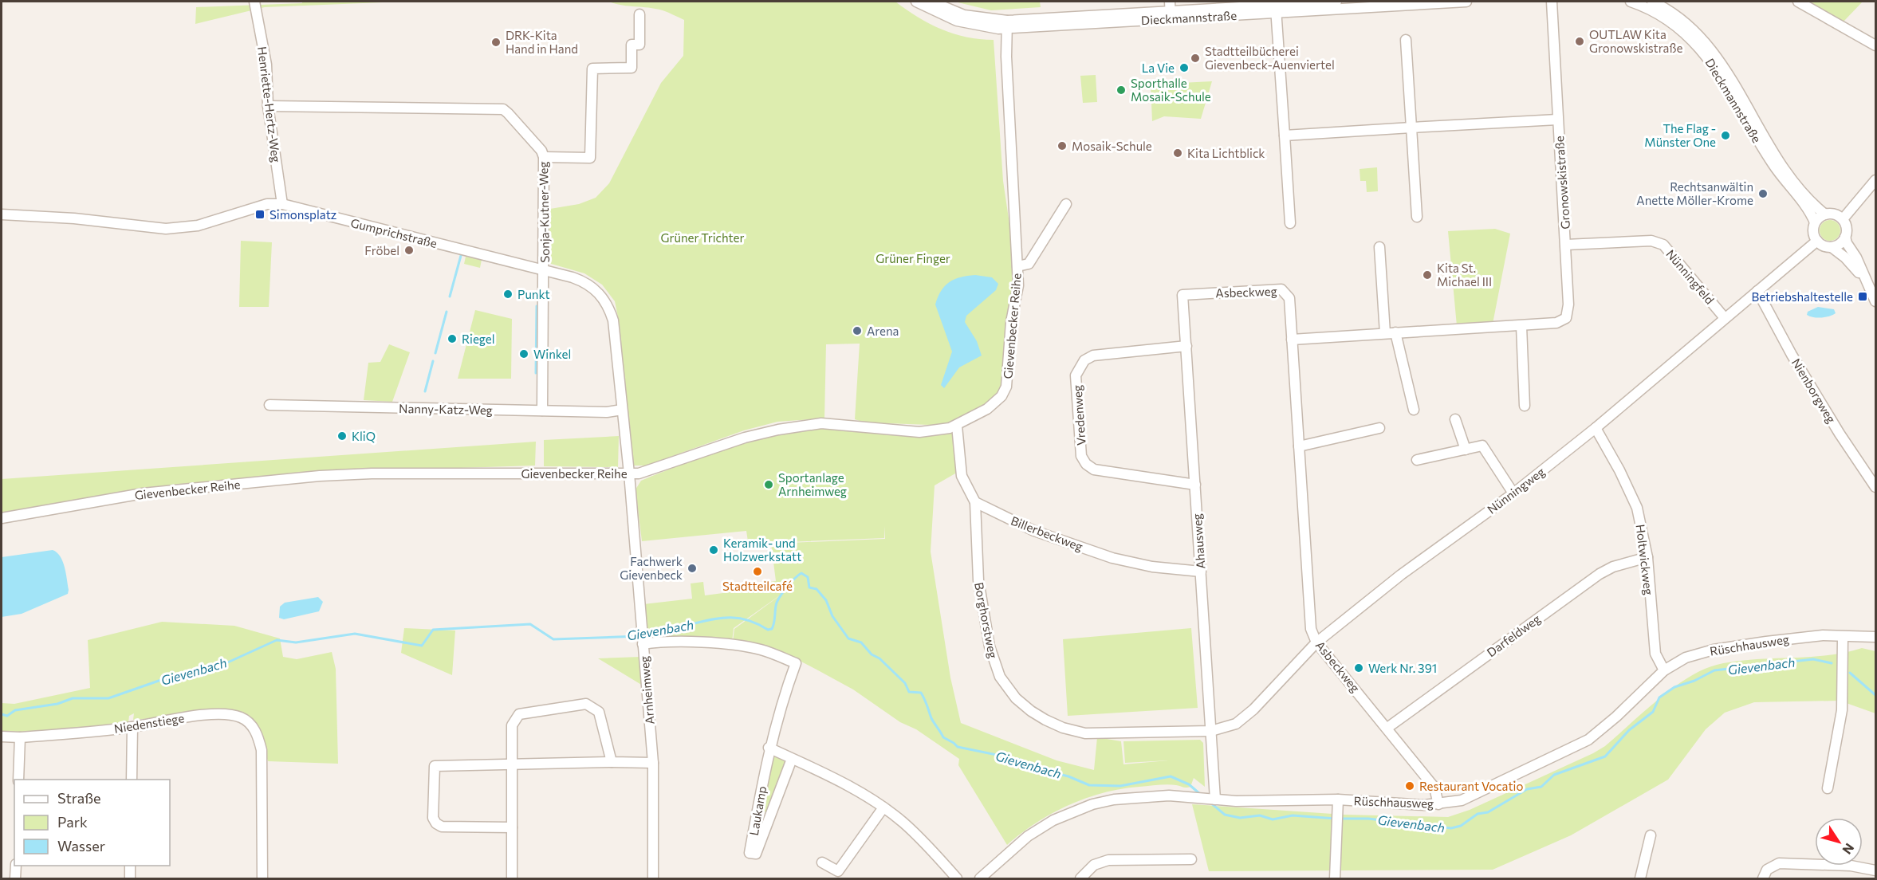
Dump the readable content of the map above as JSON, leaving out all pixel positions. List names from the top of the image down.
{
  "streets": {
    "street": [
      "Dieckmannstraße",
      "Henriette-Hertz-Weg",
      "Gronowskistraße",
      "Sonja-Kutner-Weg",
      "Gumprichstraße",
      "Nünningfeld",
      "Asbeckweg",
      "Gievenbecker Reihe",
      "Nienborgweg",
      "Nanny-Katz-Weg",
      "Vredenweg",
      "Nünningweg",
      "Billerbeckweg",
      "Ahausweg",
      "Holtwickweg",
      "Borghorstweg",
      "Darfeldweg",
      "Rüschhausweg",
      "Arnheimweg",
      "Niedenstiege",
      "Laukamp"
    ]
  },
  "crossings": [
    ["Dieckmannstraße", "Gievenbecker Reihe"],
    ["Dieckmannstraße", "Nünningweg"],
    ["Henriette-Hertz-Weg", "Sonja-Kutner-Weg"],
    ["Henriette-Hertz-Weg", "Gumprichstraße"],
    ["Gronowskistraße", "Nünningfeld"],
    ["Gronowskistraße", "Asbeckweg"],
    ["Sonja-Kutner-Weg", "Gumprichstraße"],
    ["Sonja-Kutner-Weg", "Nanny-Katz-Weg"],
    ["Gumprichstraße", "Gievenbecker Reihe"],
    ["Gumprichstraße", "Nanny-Katz-Weg"],
    ["Gumprichstraße", "Arnheimweg"],
    ["Nünningfeld", "Nünningweg"],
    ["Asbeckweg", "Nünningweg"],
    ["Asbeckweg", "Ahausweg"],
    ["Asbeckweg", "Darfeldweg"],
    ["Asbeckweg", "Rüschhausweg"],
    ["Gievenbecker Reihe", "Arnheimweg"],
    ["Nienborgweg", "Nünningweg"],
    ["Vredenweg", "Ahausweg"],
    ["Nünningweg", "Ahausweg"],
    ["Nünningweg", "Holtwickweg"],
    ["Nünningweg", "Borghorstweg"],
    ["Billerbeckweg", "Ahausweg"],
    ["Billerbeckweg", "Borghorstweg"],
    ["Ahausweg", "Borghorstweg"],
    ["Ahausweg", "Rüschhausweg"],
    ["Holtwickweg", "Darfeldweg"],
    ["Holtwickweg", "Rüschhausweg"],
    ["Arnheimweg", "Laukamp"]
  ],
  "water": ["Gievenbach"],
  "parks": ["Grüner Trichter", "Grüner Finger"],
  "places": {
    "other": [
      "OUTLAW Kita Gronowskistraße",
      "DRK-Kita Hand in Hand",
      "Stadtteilbücherei Gievenbeck-Auenviertel",
      "La Vie",
      "Sporthalle Mosaik-Schule",
      "The Flag - Münster One",
      "Mosaik-Schule",
      "Kita Lichtblick",
      "Rechtsanwältin Anette Möller-Krome",
      "Fröbel",
      "Kita St. Michael III",
      "Punkt",
      "Arena",
      "Riegel",
      "Winkel",
      "KliQ",
      "Sportanlage Arnheimweg",
      "Keramik- und Holzwerkstatt",
      "Fachwerk Gievenbeck",
      "Stadtteilcafé",
      "Werk Nr. 391",
      "Restaurant Vocatio"
    ],
    "transit": ["Simonsplatz", "Betriebshaltestelle"]
  },
  "legend": ["Straße", "Park", "Wasser"],
  "north": "bottom right"
}
